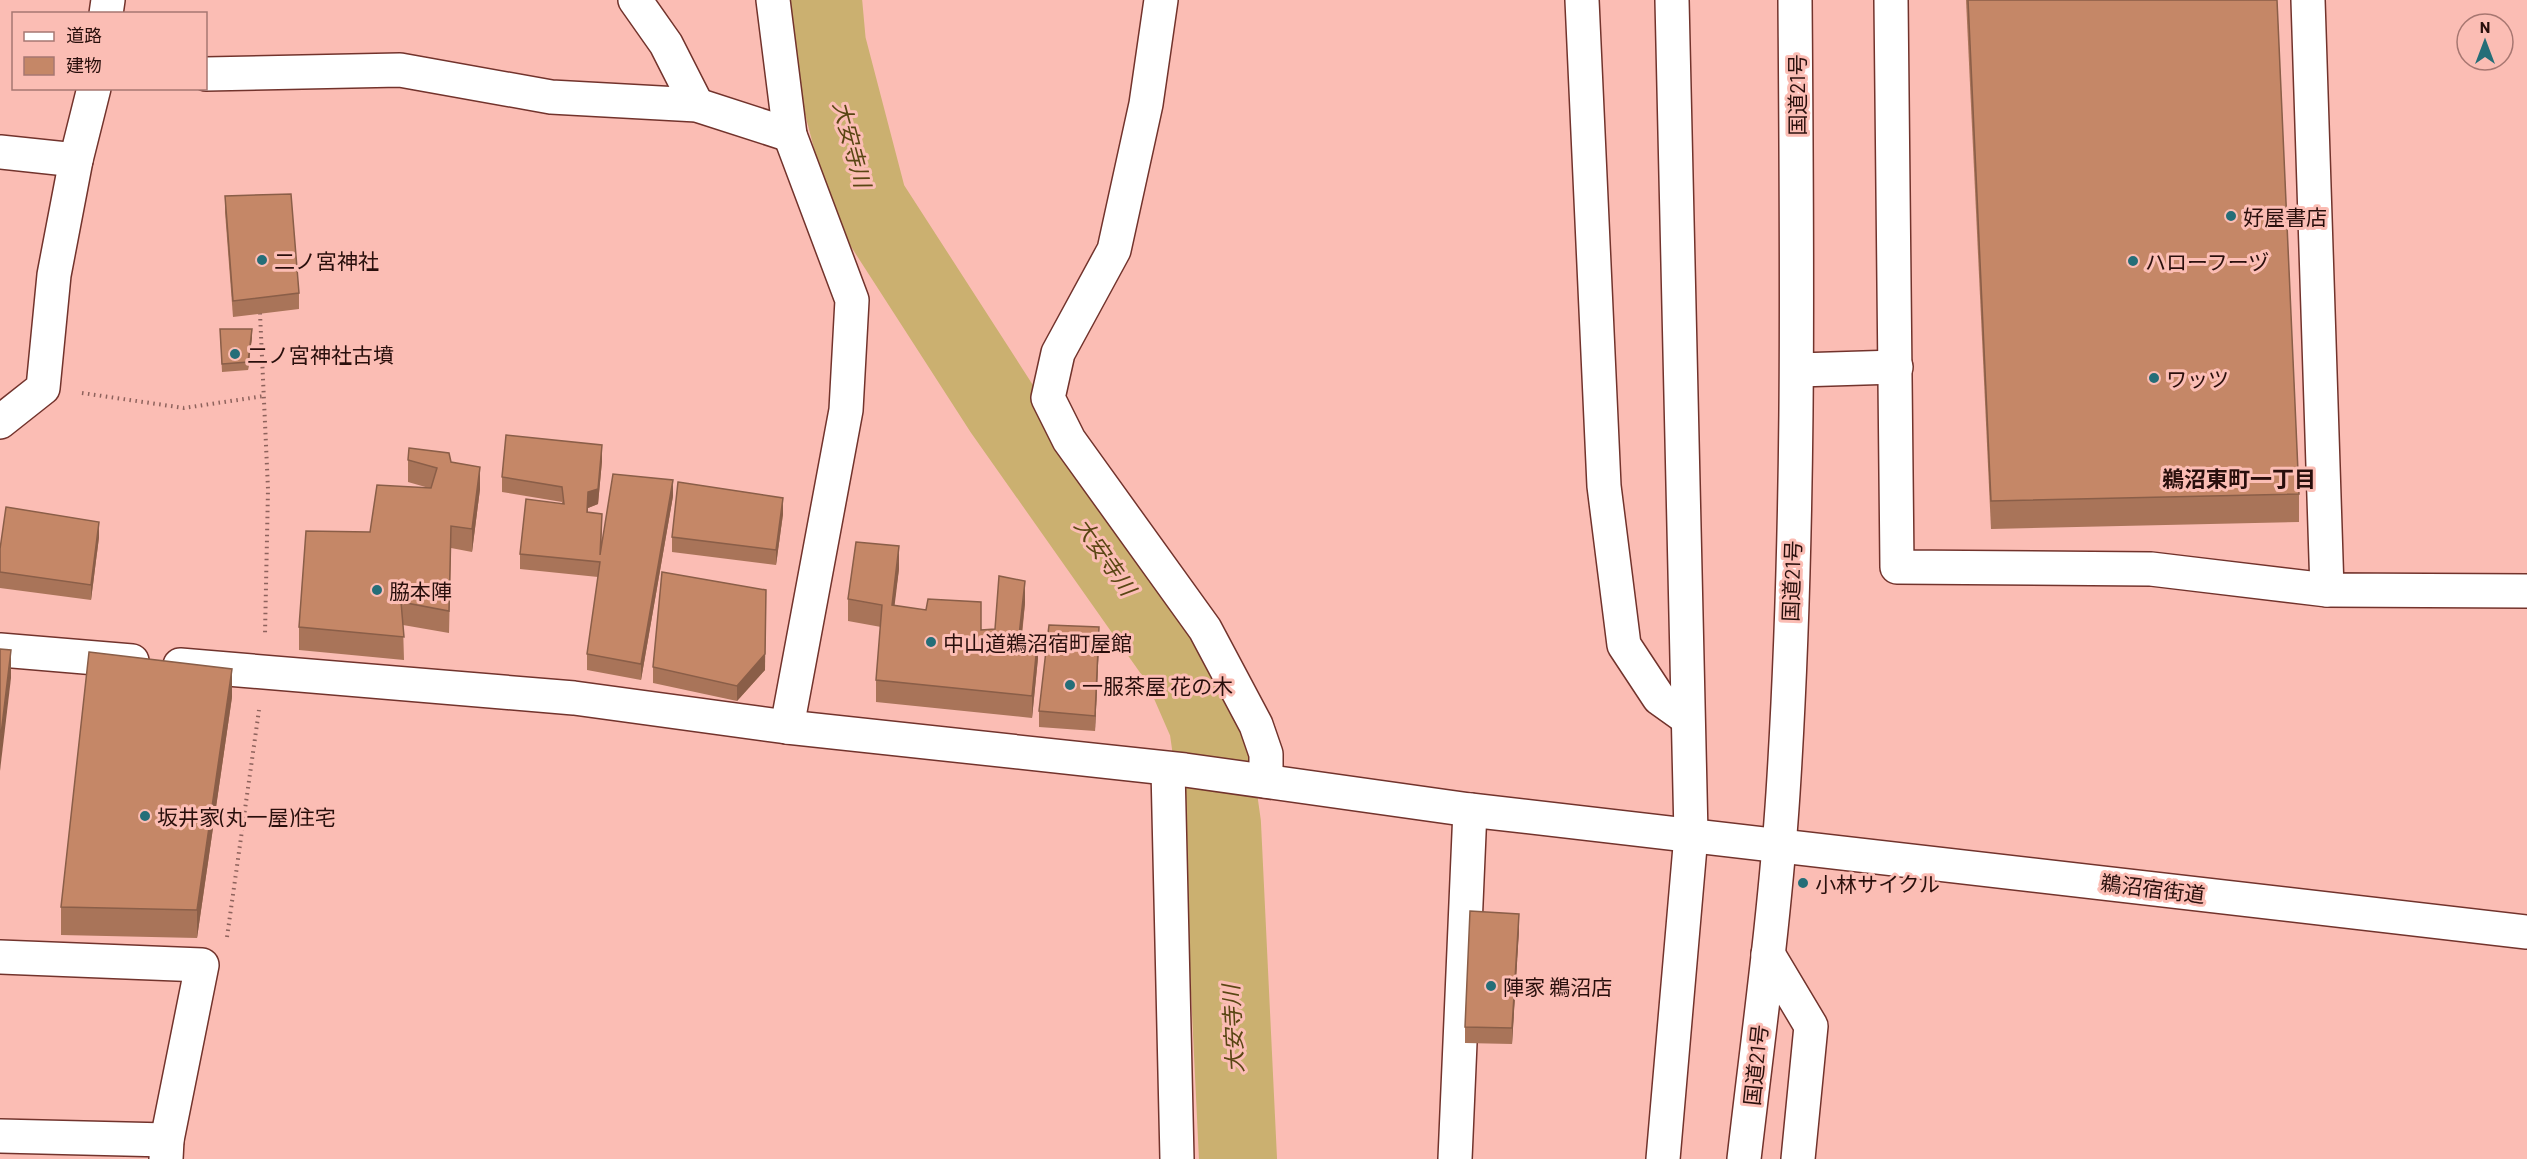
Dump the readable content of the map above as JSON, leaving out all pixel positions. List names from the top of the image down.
{
  "streets": {
    "main road": ["国道21号", "鵜沼宿街道"]
  },
  "crossings": [
    ["国道21号", "鵜沼宿街道"]
  ],
  "districts": ["鵜沼東町一丁目"],
  "water": ["大安寺川"],
  "places": [
    "好屋書店",
    "二ノ宮神社",
    "ハローフーヅ",
    "二ノ宮神社古墳",
    "ワッツ",
    "脇本陣",
    "中山道鵜沼宿町屋館",
    "一服茶屋 花の木",
    "坂井家(丸一屋)住宅",
    "小林サイクル",
    "陣家 鵜沼店"
  ],
  "legend": ["道路", "建物"],
  "north": "top"
}
